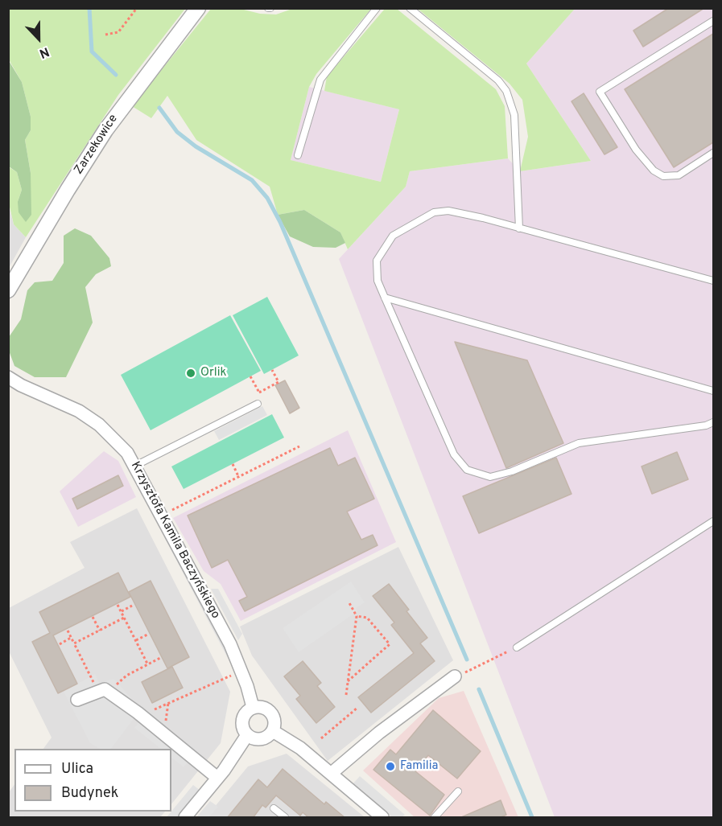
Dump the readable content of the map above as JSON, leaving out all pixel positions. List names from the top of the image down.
{
  "streets": {
    "street": ["Zarzekowice", "Krzysztofa Kamila Baczyńskiego"]
  },
  "places": ["Orlik", "Familia"],
  "legend": ["Ulica", "Budynek"],
  "north": "bottom"
}
